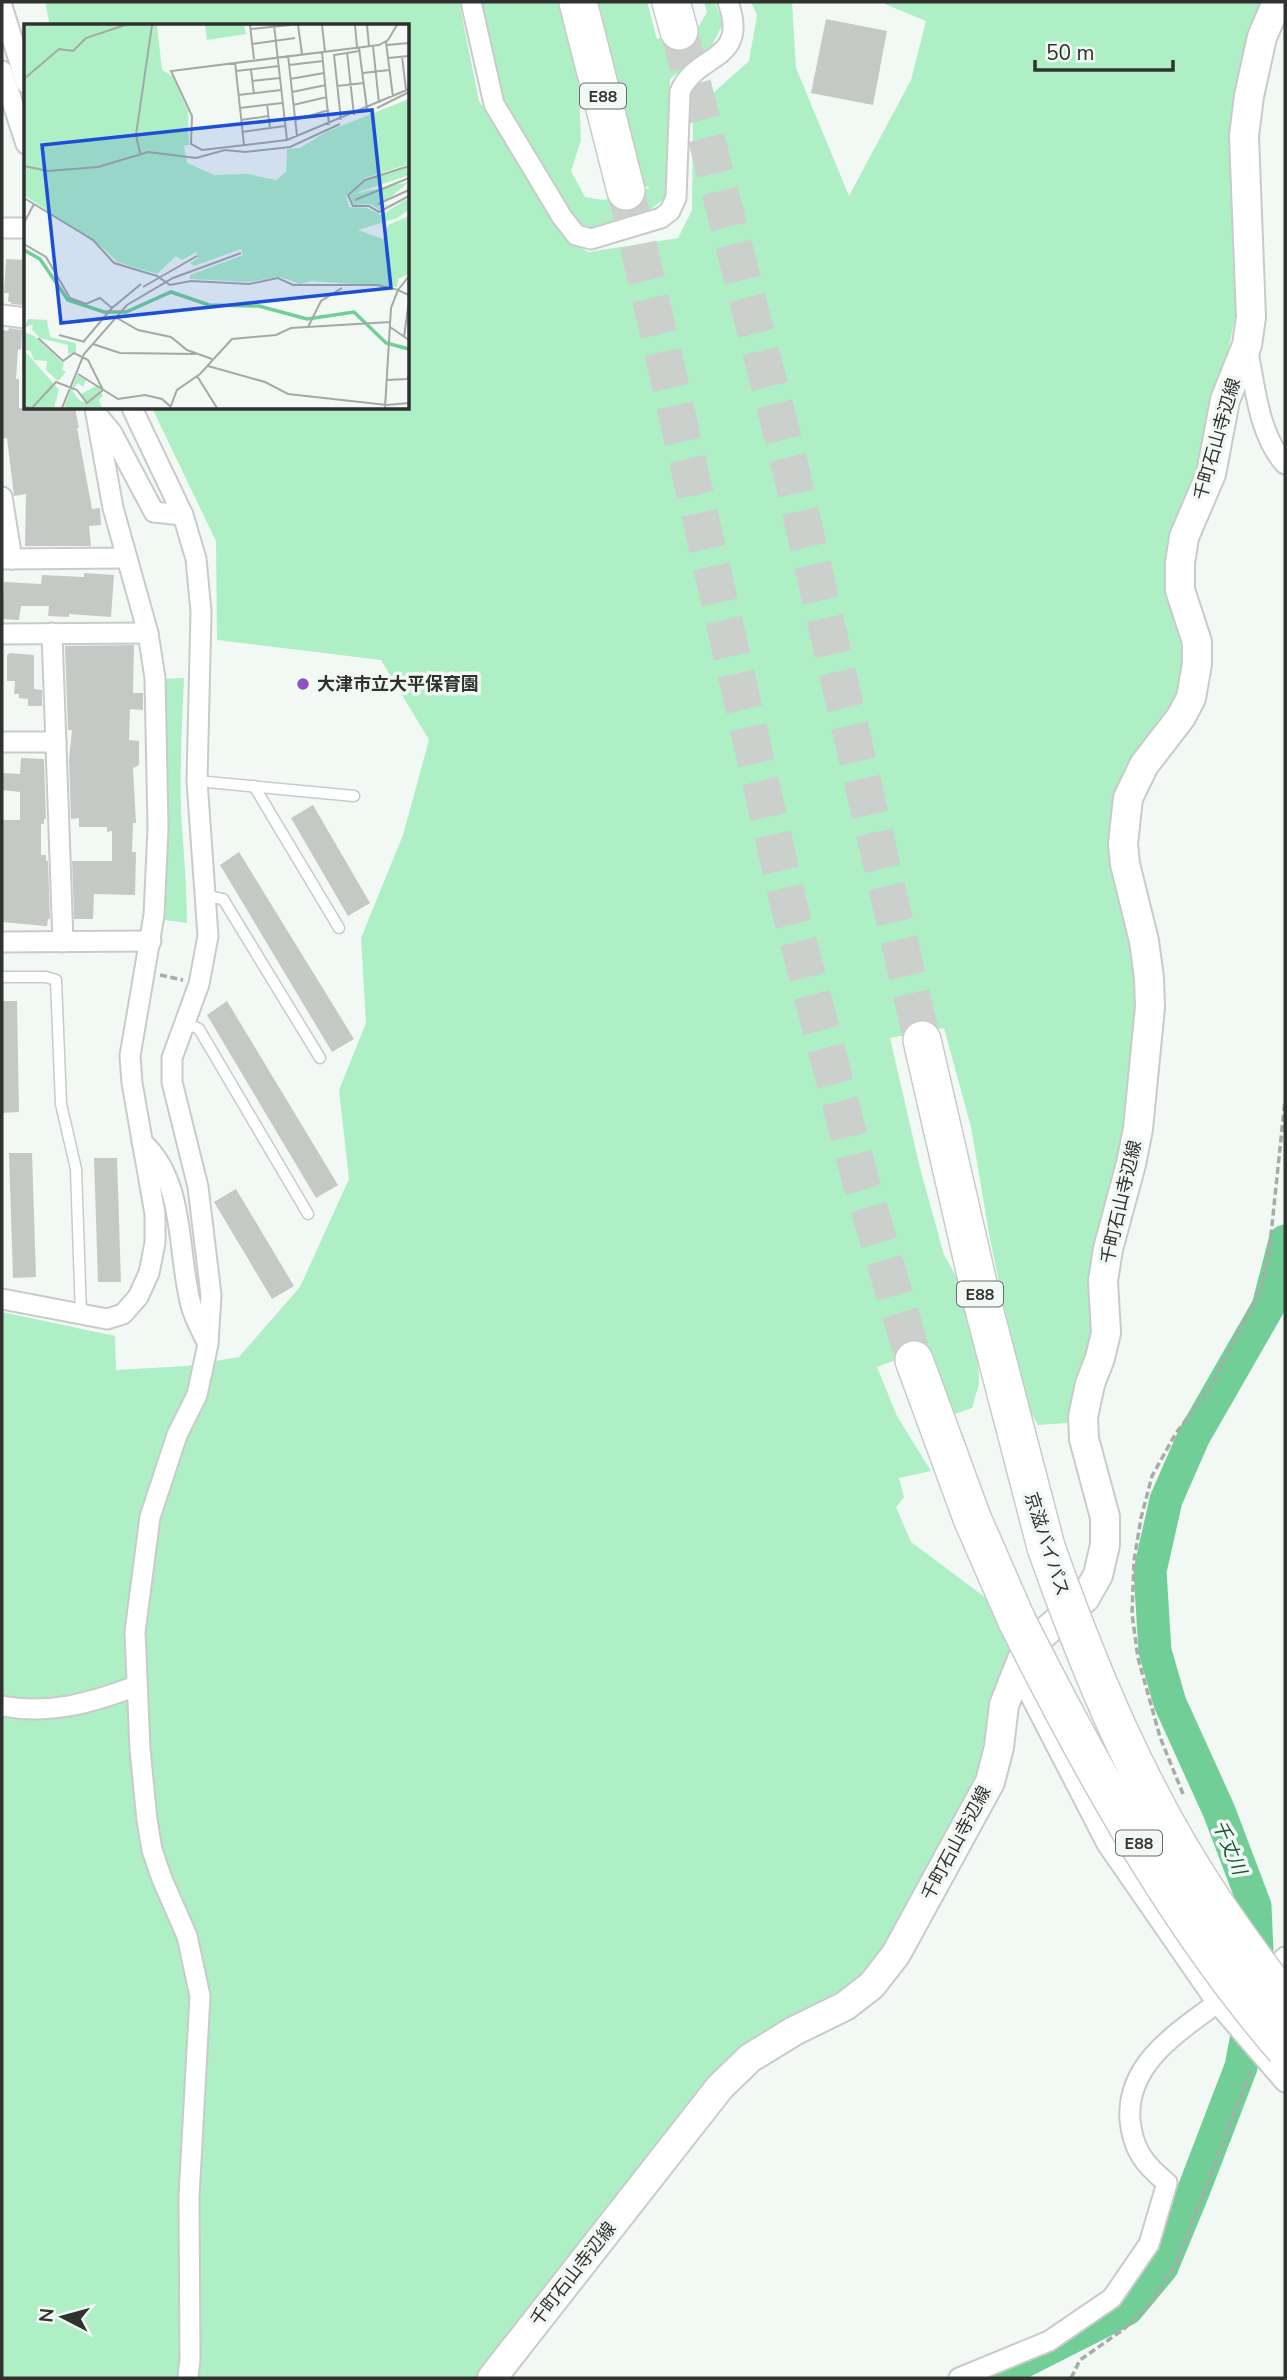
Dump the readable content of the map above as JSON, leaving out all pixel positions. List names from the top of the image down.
{
  "streets": {
    "highway": ["E88", "京滋バイパス"],
    "main road": ["千町石山寺辺線"]
  },
  "water": ["千丈川"],
  "places": ["大津市立大平保育園"],
  "scale_bar": "50 m",
  "north": "left"
}
